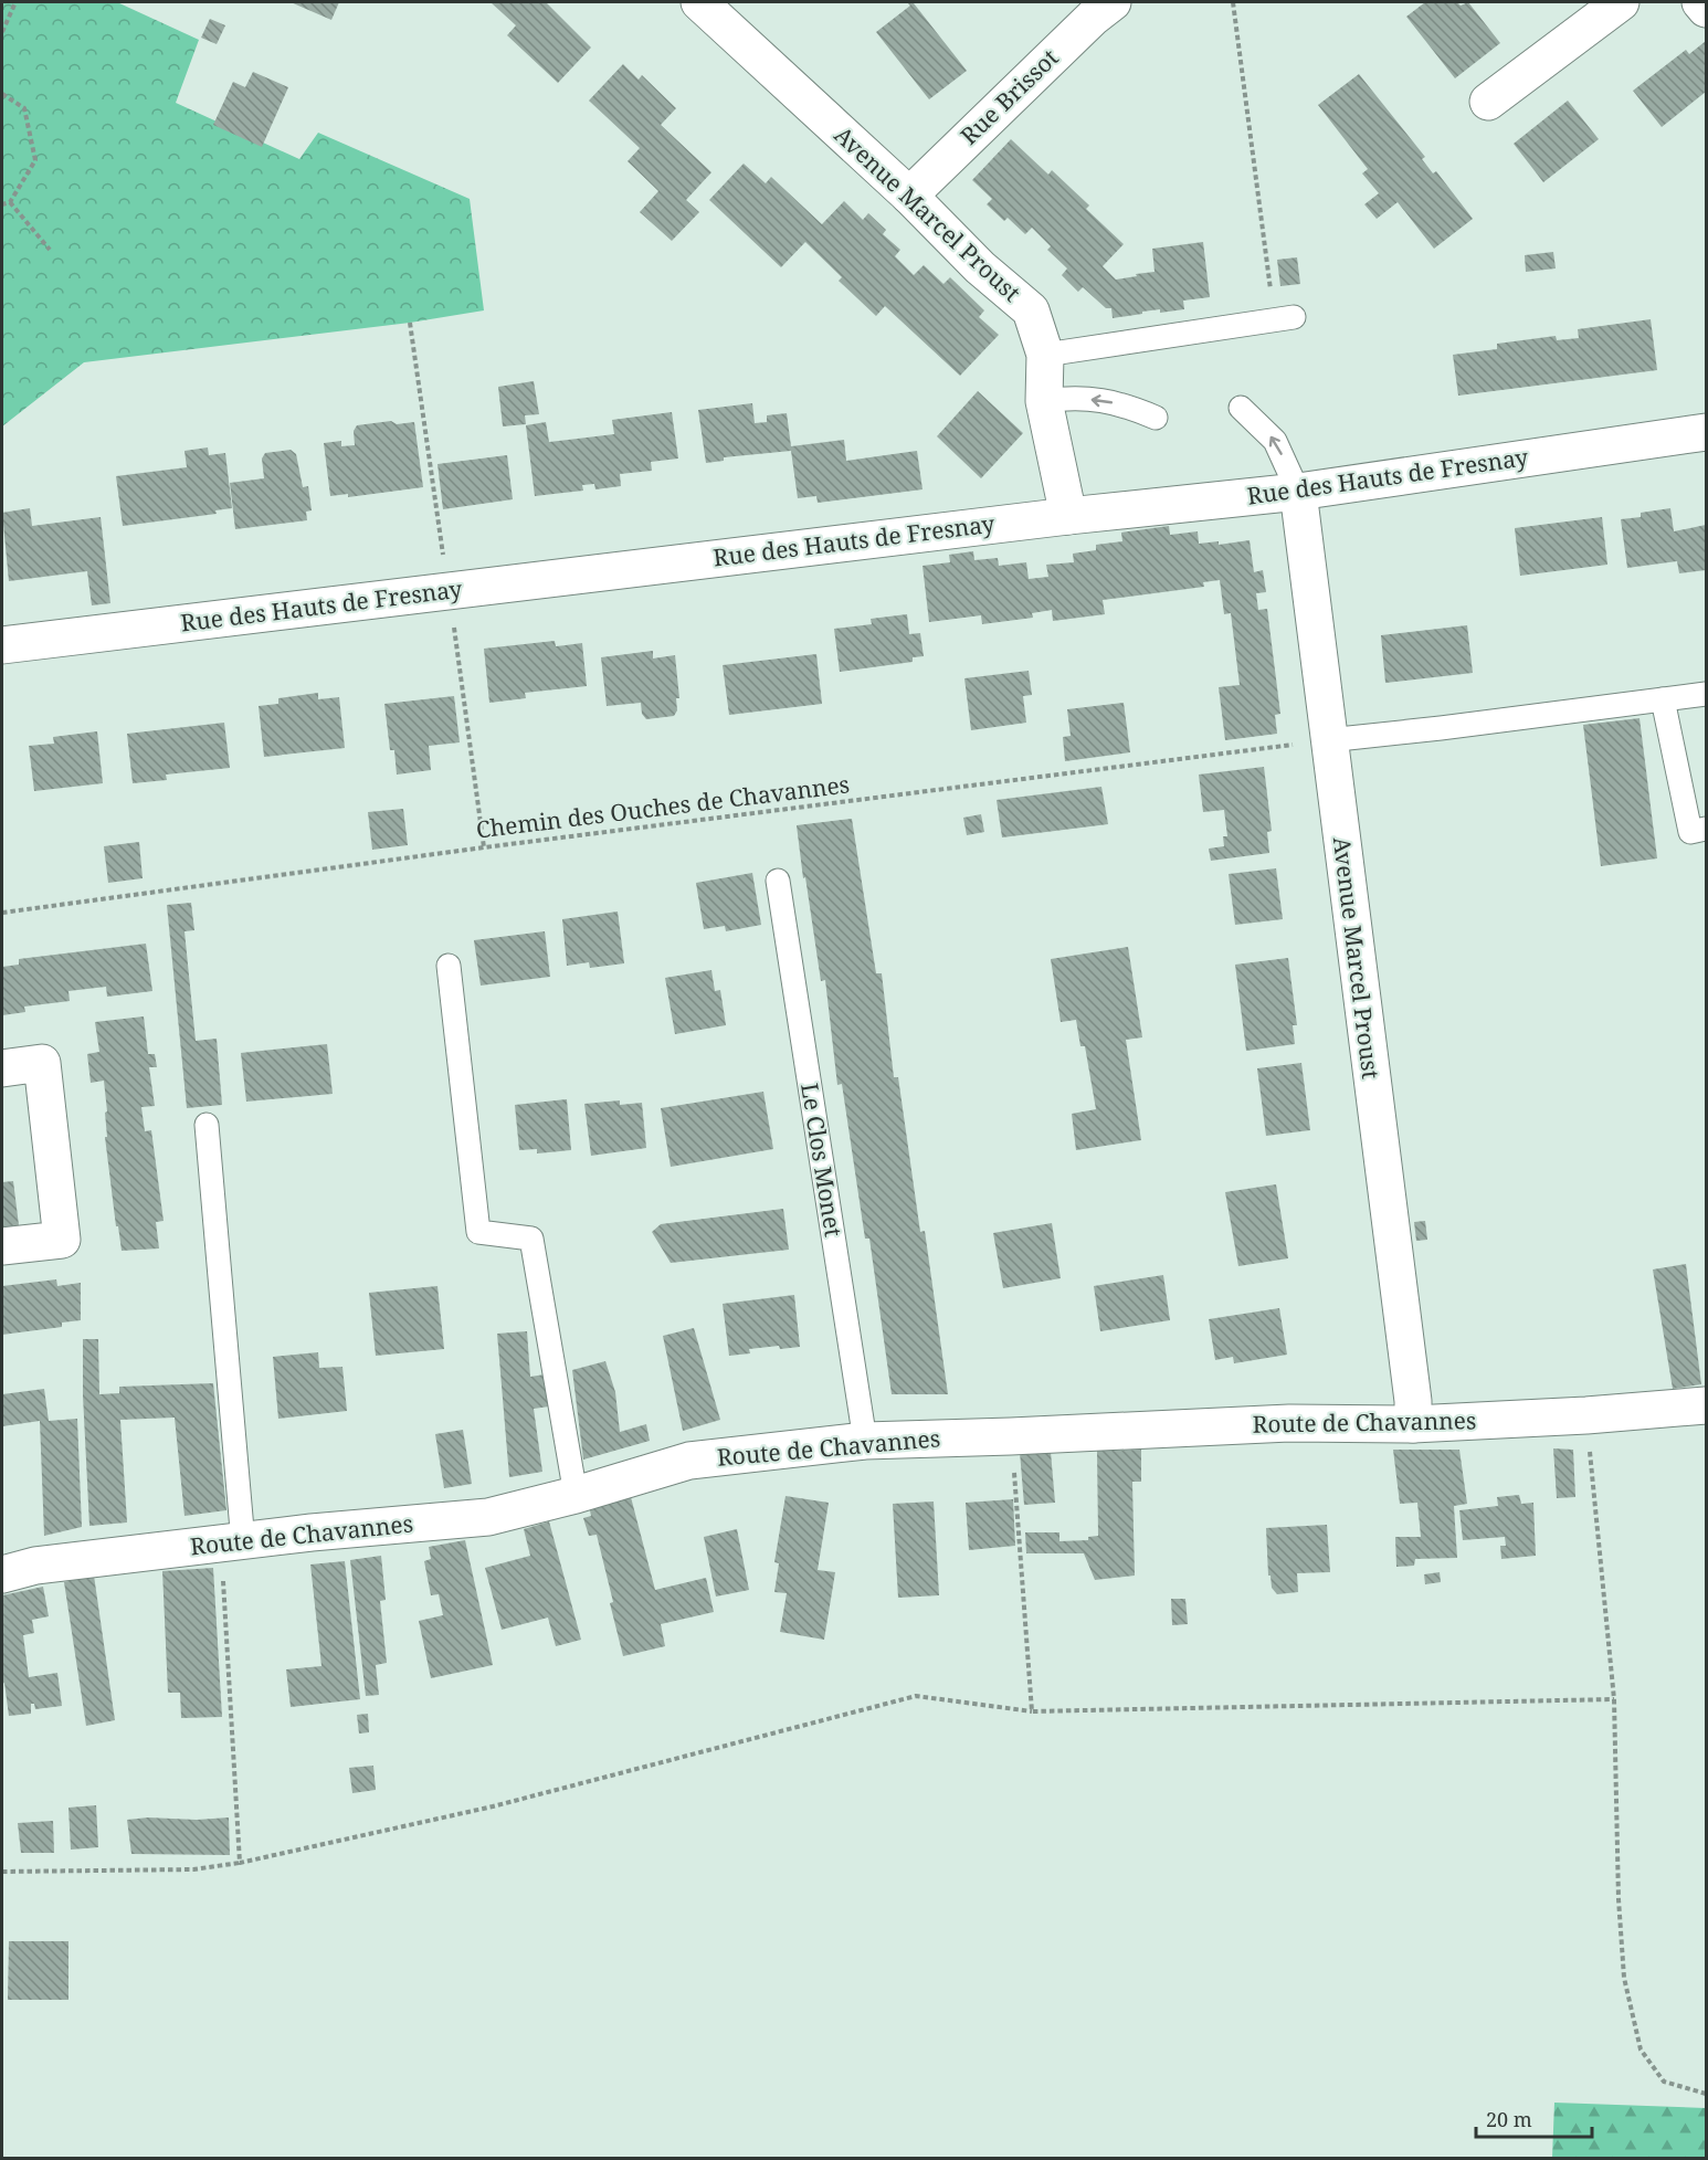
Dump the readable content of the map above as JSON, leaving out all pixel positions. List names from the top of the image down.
{
  "streets": {
    "street": [
      "Rue Brissot",
      "Avenue Marcel Proust",
      "Rue des Hauts de Fresnay",
      "Route de Chavannes"
    ],
    "lane": ["Le Clos Monet"],
    "path": ["Chemin des Ouches de Chavannes"]
  },
  "crossings": [
    ["Rue Brissot", "Avenue Marcel Proust"],
    ["Avenue Marcel Proust", "Rue des Hauts de Fresnay"],
    ["Avenue Marcel Proust", "Chemin des Ouches de Chavannes"],
    ["Avenue Marcel Proust", "Route de Chavannes"],
    ["Le Clos Monet", "Route de Chavannes"]
  ],
  "scale_bar": "20 m"
}
